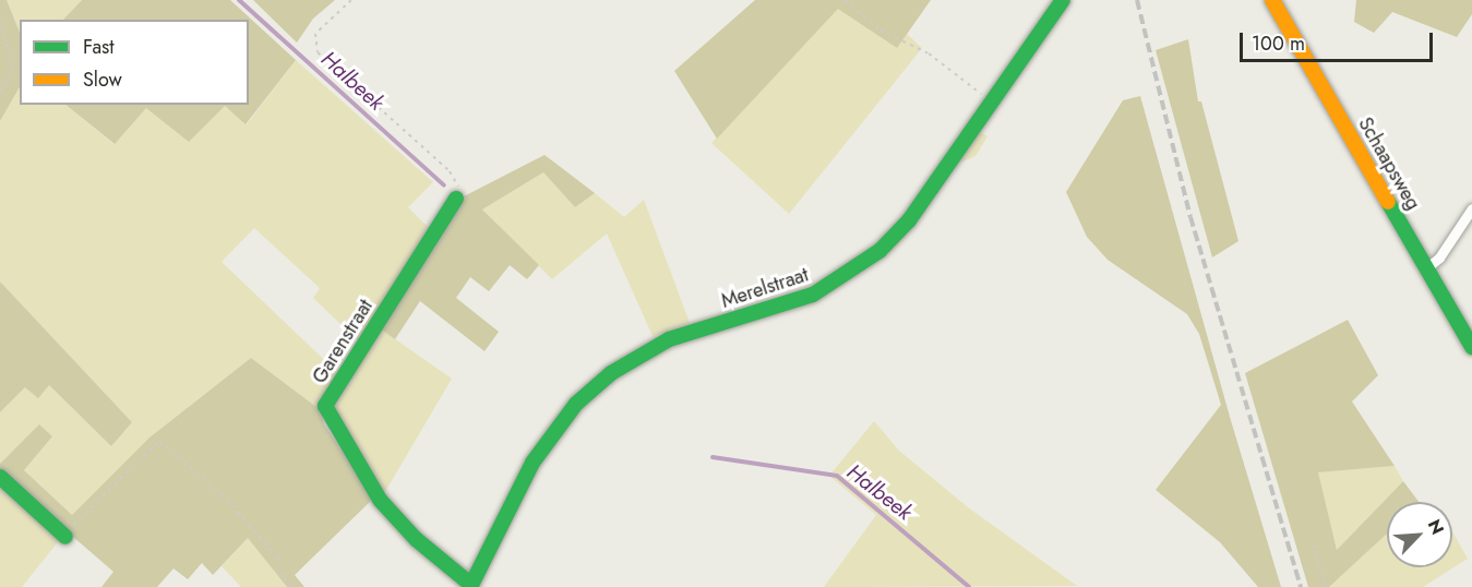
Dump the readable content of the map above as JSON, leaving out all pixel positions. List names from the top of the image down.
{
  "streets": {
    "street": ["Schaapsweg", "Merelstraat", "Garenstraat"]
  },
  "crossings": [
    ["Merelstraat", "Garenstraat"]
  ],
  "water": ["Halbeek"],
  "legend": ["Fast", "Slow"],
  "scale_bar": "100 m",
  "north": "top right"
}
